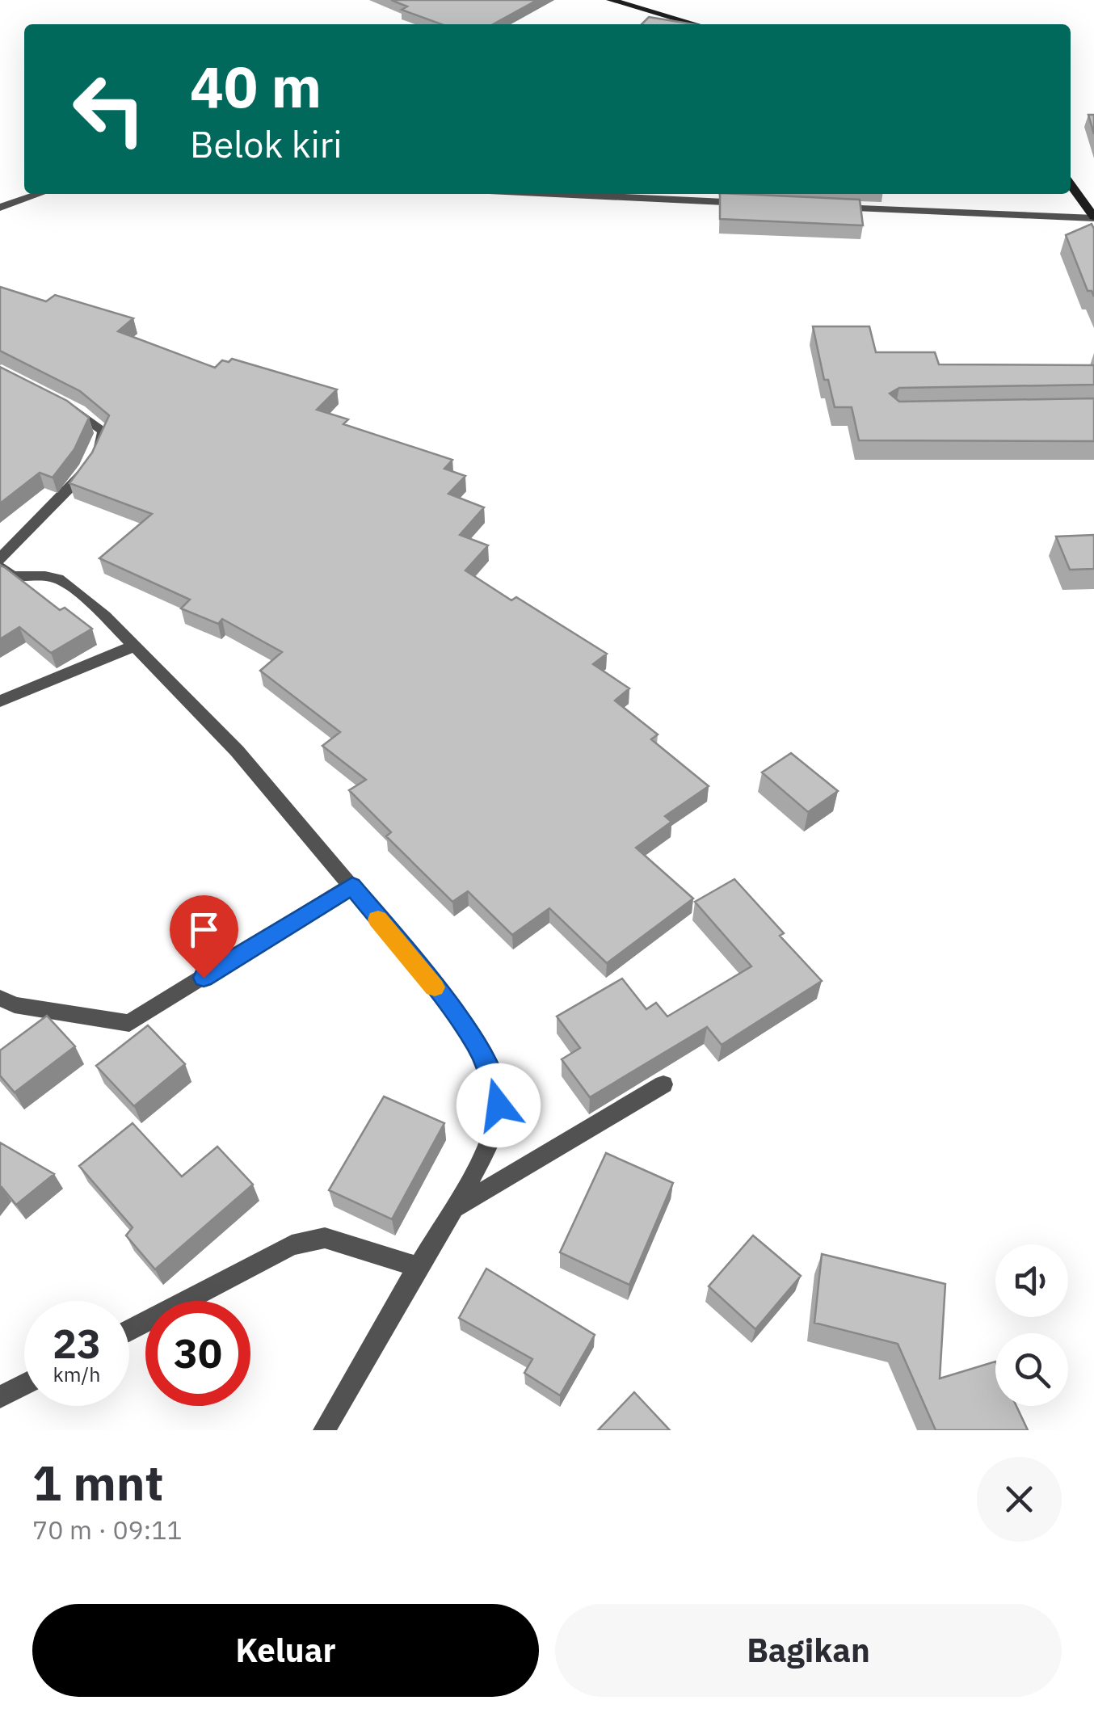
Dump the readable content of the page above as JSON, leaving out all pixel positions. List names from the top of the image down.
{
  "page": {
    "turn": ["40 m", "Belok kiri"],
    "speed": "23 km/h",
    "limit": "30",
    "heading": ["1 mnt", "70 m · 09:11"],
    "buttons": ["Keluar", "Bagikan"]
  }
}
